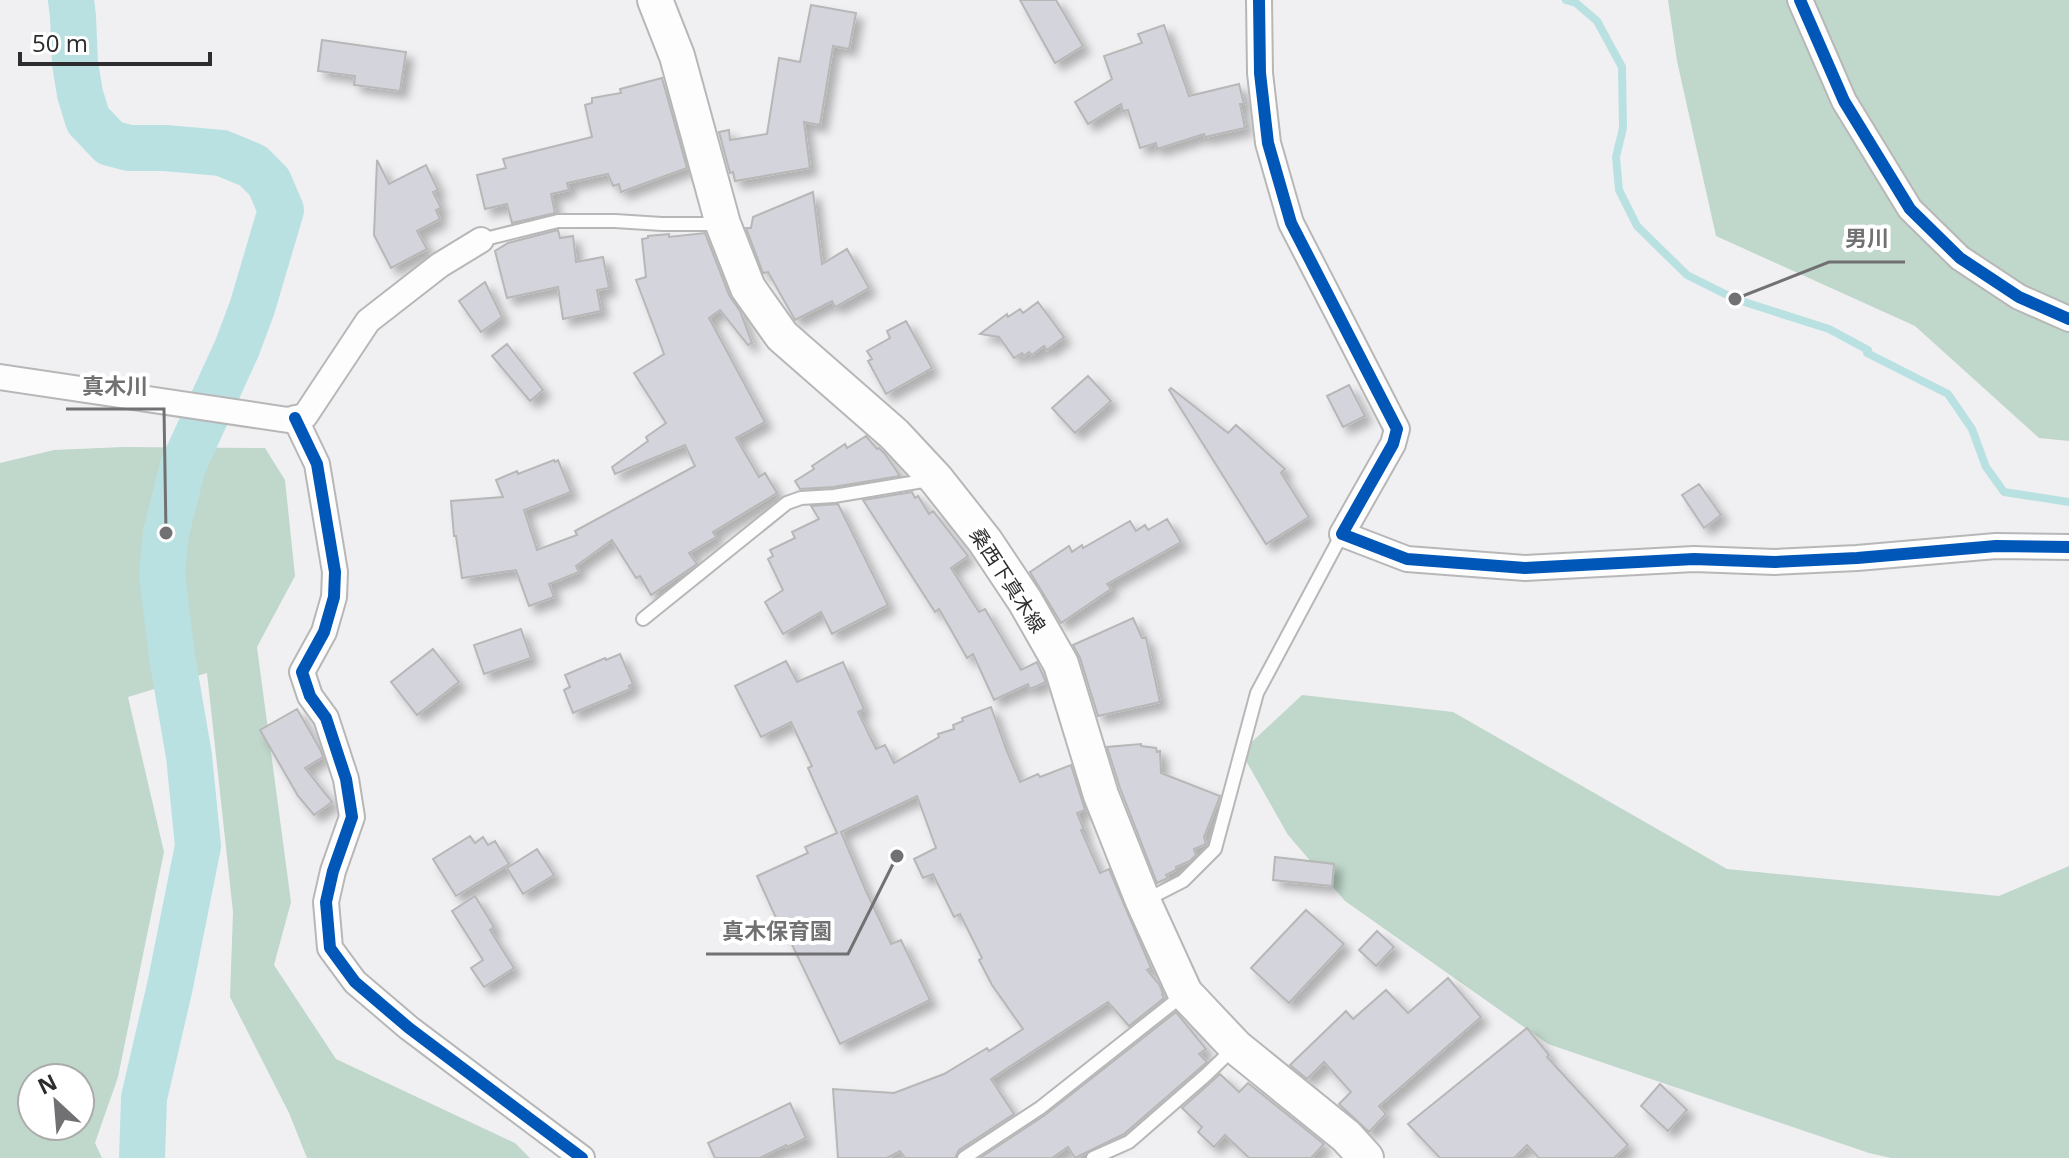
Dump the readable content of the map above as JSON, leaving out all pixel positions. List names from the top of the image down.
{
  "streets": {
    "main road": ["桑西下真木線"]
  },
  "places": ["男川", "真木川", "真木保育園"],
  "scale_bar": "50 m",
  "north": "top left"
}
